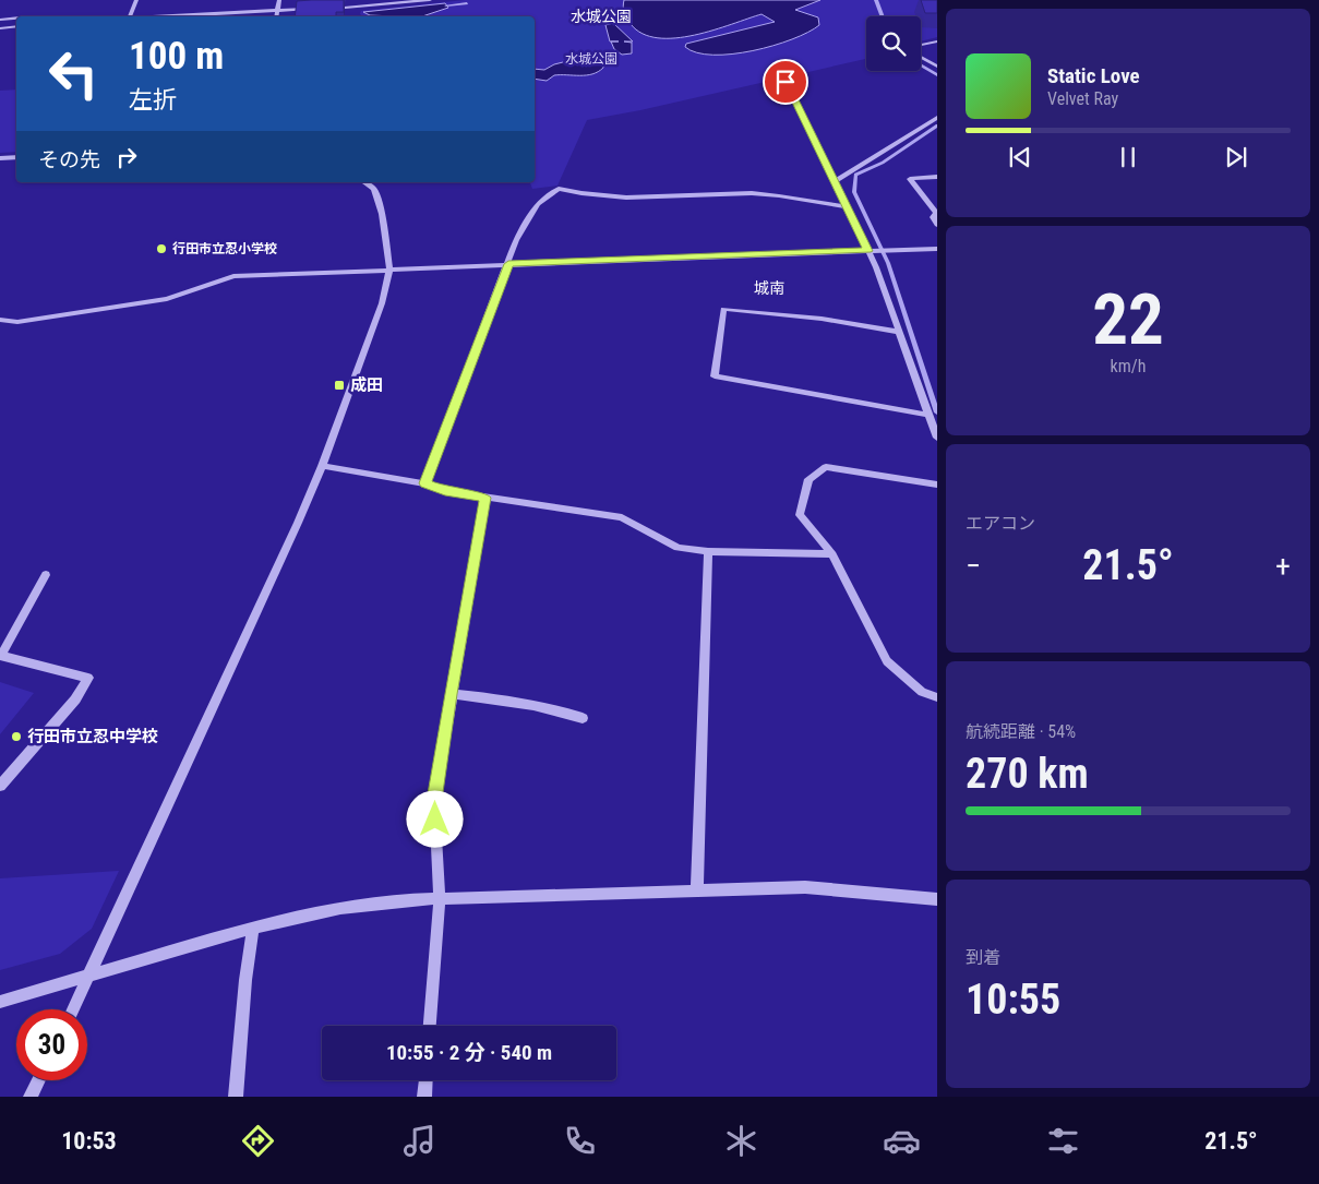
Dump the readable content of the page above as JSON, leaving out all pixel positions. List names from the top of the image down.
{
  "districts": ["水城公園", "城南"],
  "parks": ["水城公園"],
  "places": {
    "other": ["行田市立忍小学校", "行田市立忍中学校"],
    "transit": ["成田"]
  },
  "page": {
    "turn": ["100 m", "左折"],
    "song": ["Static Love", "Velvet Ray"],
    "then": "その先",
    "tile": [
      ["22", "km/h"],
      "エアコン",
      ["航続距離 · 54%", "270 km"],
      ["到着", "10:55"]
    ],
    "heat": ["−", "21.5°", "+"],
    "limit": "30",
    "trip": "10:55 · 2 分 · 540 m",
    "tabs": ["10:53", "21.5°"]
  }
}
